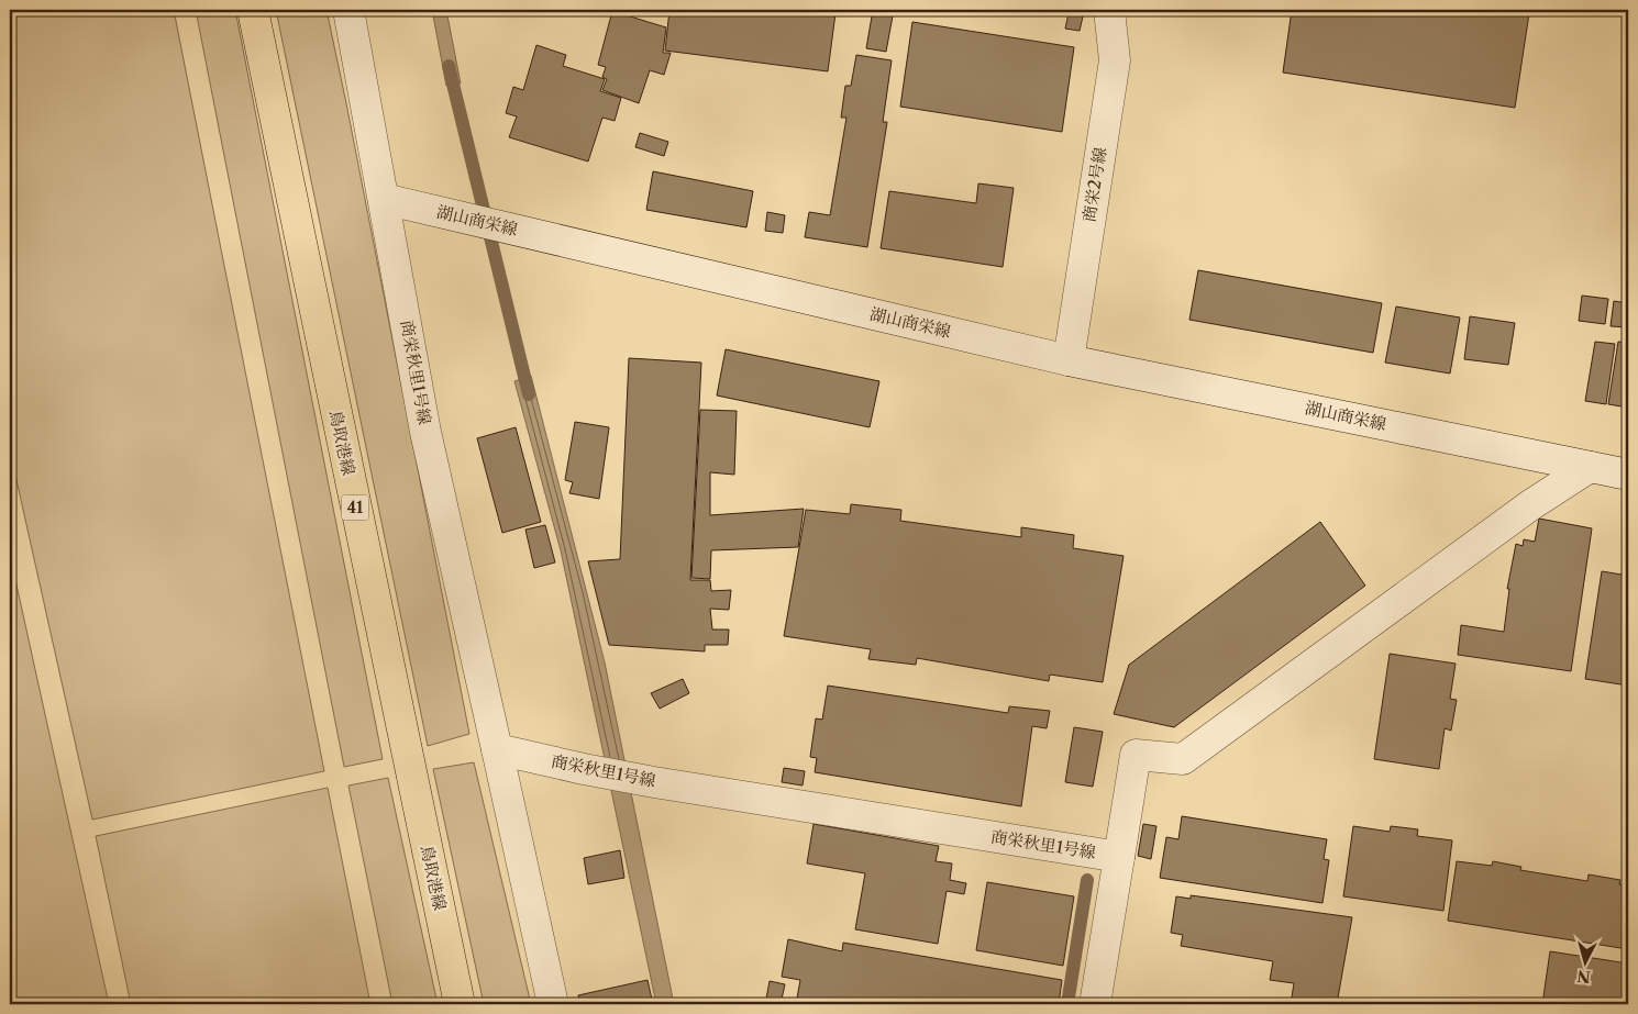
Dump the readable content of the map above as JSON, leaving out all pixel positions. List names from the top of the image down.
{
  "streets": {
    "main road": ["鳥取港線", "41"],
    "street": ["商栄2号線", "湖山商栄線", "商栄秋里1号線"]
  },
  "crossings": [
    ["商栄2号線", "湖山商栄線"],
    ["湖山商栄線", "商栄秋里1号線"]
  ],
  "north": "bottom"
}
